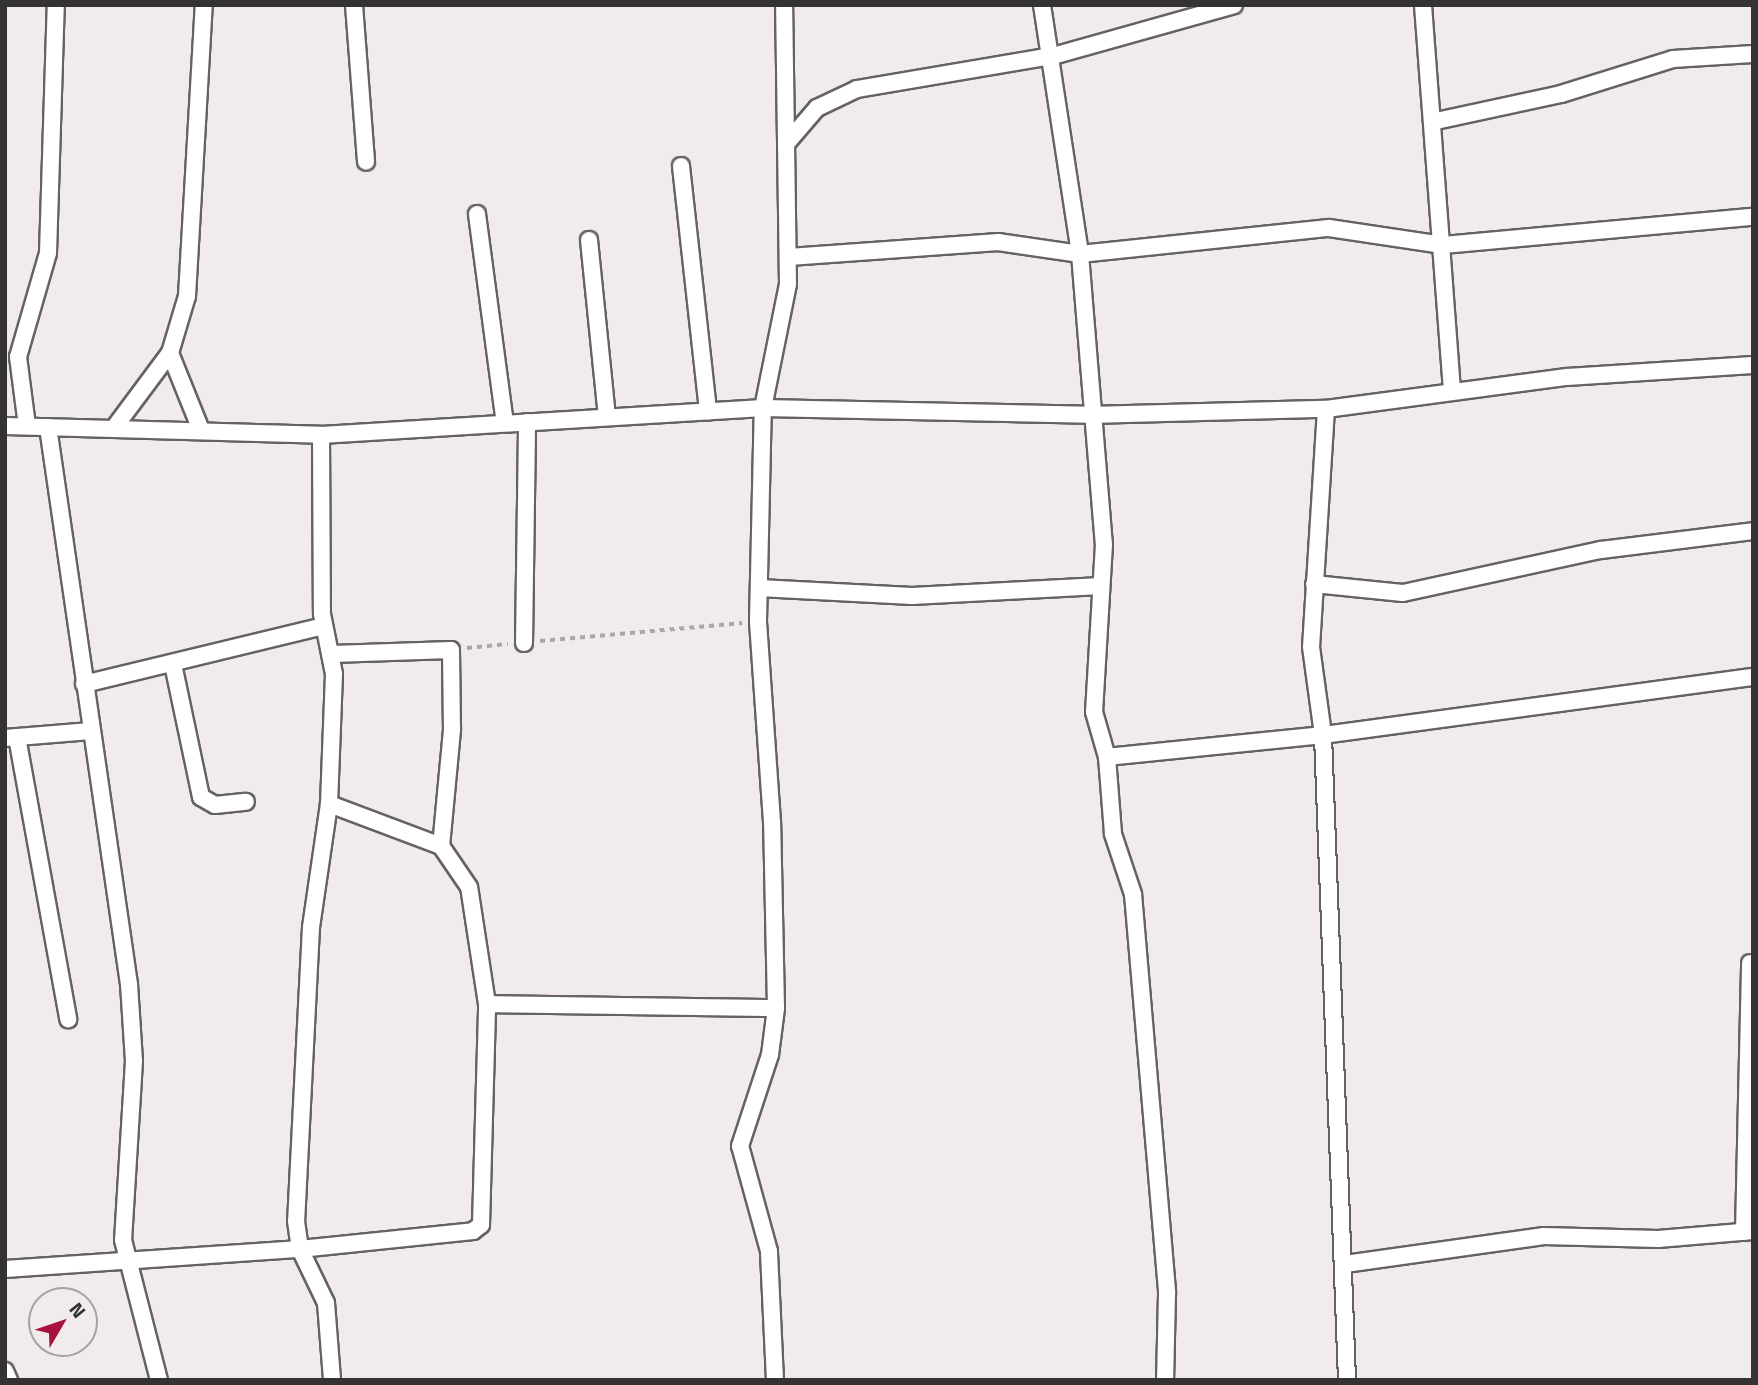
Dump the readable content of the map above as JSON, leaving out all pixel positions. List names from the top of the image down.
{
  "north": "top right"
}
